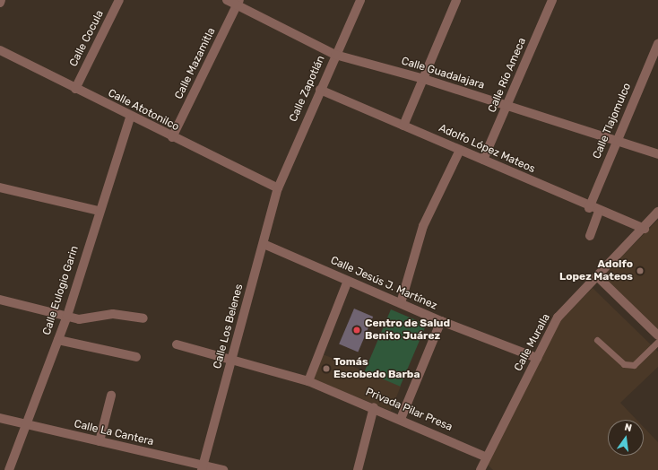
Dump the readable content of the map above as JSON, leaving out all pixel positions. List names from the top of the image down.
{
  "streets": {
    "street": [
      "Calle Cocula",
      "Calle Mazamitla",
      "Calle Guadalajara",
      "Calle Río Ameca",
      "Calle Zapotlán",
      "Calle Atotonilco",
      "Calle Tlajomulco",
      "Adolfo López Mateos",
      "Calle Jesús J. Martínez",
      "Calle Eulogio Garin",
      "Calle Los Belenes",
      "Calle Muralla",
      "Privada Pilar Presa",
      "Calle La Cantera"
    ]
  },
  "crossings": [
    ["Calle Cocula", "Calle Atotonilco"],
    ["Calle Mazamitla", "Calle Guadalajara"],
    ["Calle Mazamitla", "Calle Atotonilco"],
    ["Calle Guadalajara", "Calle Río Ameca"],
    ["Calle Guadalajara", "Calle Zapotlán"],
    ["Calle Guadalajara", "Calle Tlajomulco"],
    ["Calle Río Ameca", "Adolfo López Mateos"],
    ["Calle Zapotlán", "Calle Atotonilco"],
    ["Calle Zapotlán", "Adolfo López Mateos"],
    ["Calle Zapotlán", "Calle Los Belenes"],
    ["Calle Atotonilco", "Calle Eulogio Garin"],
    ["Calle Atotonilco", "Calle Los Belenes"],
    ["Calle Tlajomulco", "Adolfo López Mateos"],
    ["Adolfo López Mateos", "Calle Muralla"],
    ["Calle Jesús J. Martínez", "Calle Los Belenes"],
    ["Calle Jesús J. Martínez", "Calle Muralla"],
    ["Calle Eulogio Garin", "Calle La Cantera"],
    ["Calle Los Belenes", "Privada Pilar Presa"],
    ["Calle Los Belenes", "Calle La Cantera"],
    ["Calle Muralla", "Privada Pilar Presa"]
  ],
  "places": ["Adolfo Lopez Mateos", "Centro de Salud Benito Juárez", "Tomás Escobedo Barba"],
  "north": "top"
}
